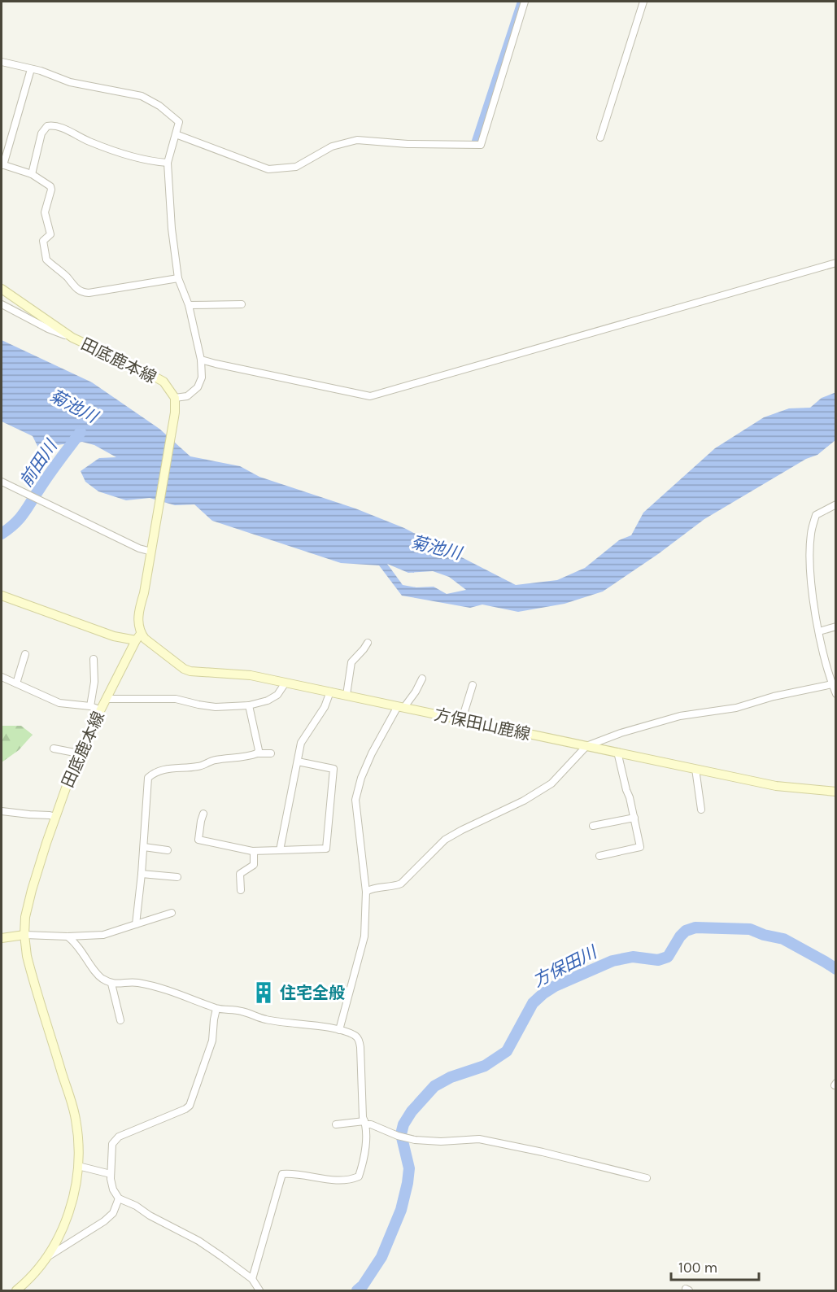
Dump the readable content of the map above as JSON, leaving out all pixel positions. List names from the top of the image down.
{
  "streets": {
    "main road": ["田底鹿本線", "方保田山鹿線"]
  },
  "crossings": [
    ["田底鹿本線", "方保田山鹿線"]
  ],
  "water": ["菊池川", "前田川", "方保田川"],
  "places": {
    "building": ["住宅全般"]
  },
  "scale_bar": "100 m"
}
